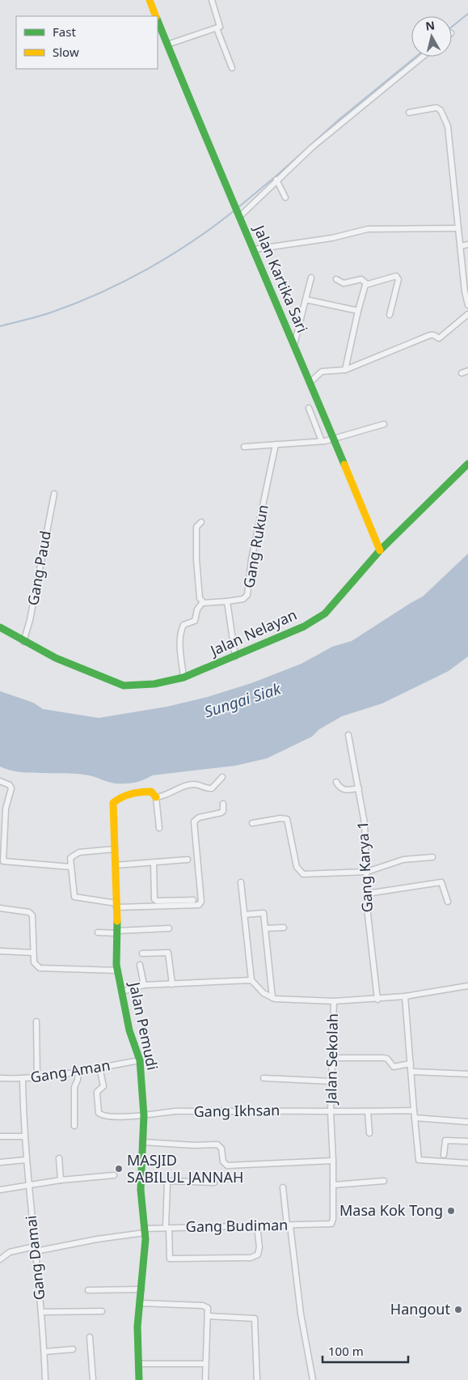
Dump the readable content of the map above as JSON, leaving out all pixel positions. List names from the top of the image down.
{
  "streets": {
    "street": [
      "Jalan Kartika Sari",
      "Gang Rukun",
      "Gang Paud",
      "Jalan Nelayan",
      "Gang Karya 1",
      "Jalan Pemudi",
      "Jalan Sekolah",
      "Gang Aman",
      "Gang Ikhsan",
      "Gang Budiman",
      "Gang Damai"
    ]
  },
  "crossings": [
    ["Jalan Kartika Sari", "Jalan Nelayan"],
    ["Gang Rukun", "Jalan Nelayan"],
    ["Gang Paud", "Jalan Nelayan"],
    ["Gang Karya 1", "Jalan Sekolah"],
    ["Jalan Pemudi", "Gang Aman"],
    ["Jalan Pemudi", "Gang Ikhsan"],
    ["Jalan Pemudi", "Gang Budiman"],
    ["Jalan Sekolah", "Gang Ikhsan"],
    ["Jalan Sekolah", "Gang Budiman"],
    ["Gang Aman", "Gang Ikhsan"],
    ["Gang Aman", "Gang Damai"],
    ["Gang Budiman", "Gang Damai"]
  ],
  "water": ["Sungai Siak"],
  "places": ["MASJID SABILUL JANNAH", "Masa Kok Tong", "Hangout"],
  "legend": ["Fast", "Slow"],
  "scale_bar": "100 m",
  "north": "top"
}
